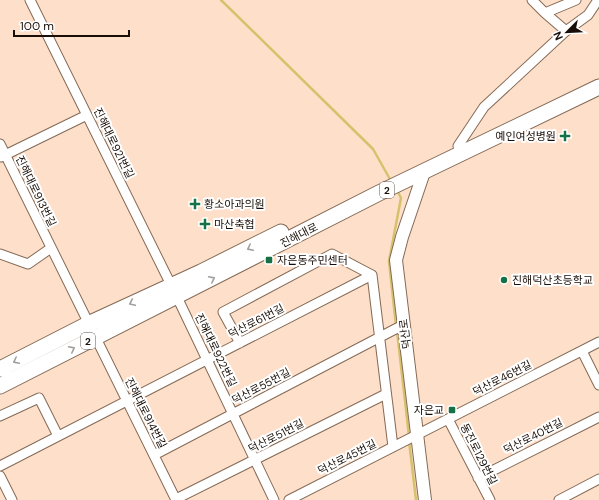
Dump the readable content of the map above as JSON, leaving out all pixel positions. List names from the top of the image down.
{
  "streets": {
    "main road": ["2", "진해대로"],
    "street": [
      "진해대로921번길",
      "진해대로913번길",
      "덕산로61번길",
      "덕산로",
      "진해대로922번길",
      "덕산로46번길",
      "덕산로55번길",
      "진해대로914번길",
      "덕산로51번길",
      "덕산로40번길",
      "동진로129번길",
      "덕산로45번길"
    ]
  },
  "crossings": [
    ["진해대로921번길", "진해대로"],
    ["진해대로921번길", "진해대로922번길"],
    ["진해대로913번길", "진해대로"],
    ["진해대로913번길", "진해대로914번길"],
    ["진해대로", "덕산로"],
    ["진해대로", "진해대로922번길"],
    ["진해대로", "진해대로914번길"],
    ["덕산로61번길", "진해대로922번길"],
    ["덕산로61번길", "진해대로914번길"],
    ["덕산로", "덕산로46번길"],
    ["덕산로", "덕산로55번길"],
    ["덕산로", "덕산로45번길"],
    ["진해대로922번길", "덕산로55번길"],
    ["진해대로922번길", "덕산로51번길"],
    ["덕산로46번길", "동진로129번길"],
    ["덕산로46번길", "덕산로45번길"],
    ["덕산로55번길", "진해대로914번길"],
    ["진해대로914번길", "덕산로51번길"],
    ["덕산로40번길", "동진로129번길"]
  ],
  "places": {
    "health": ["예인여성병원", "황소아과의원", "마산축협"],
    "transit": ["자은동주민센터", "자은교"],
    "other": ["진해덕산초등학교"]
  },
  "scale_bar": "100 m",
  "north": "bottom left"
}
